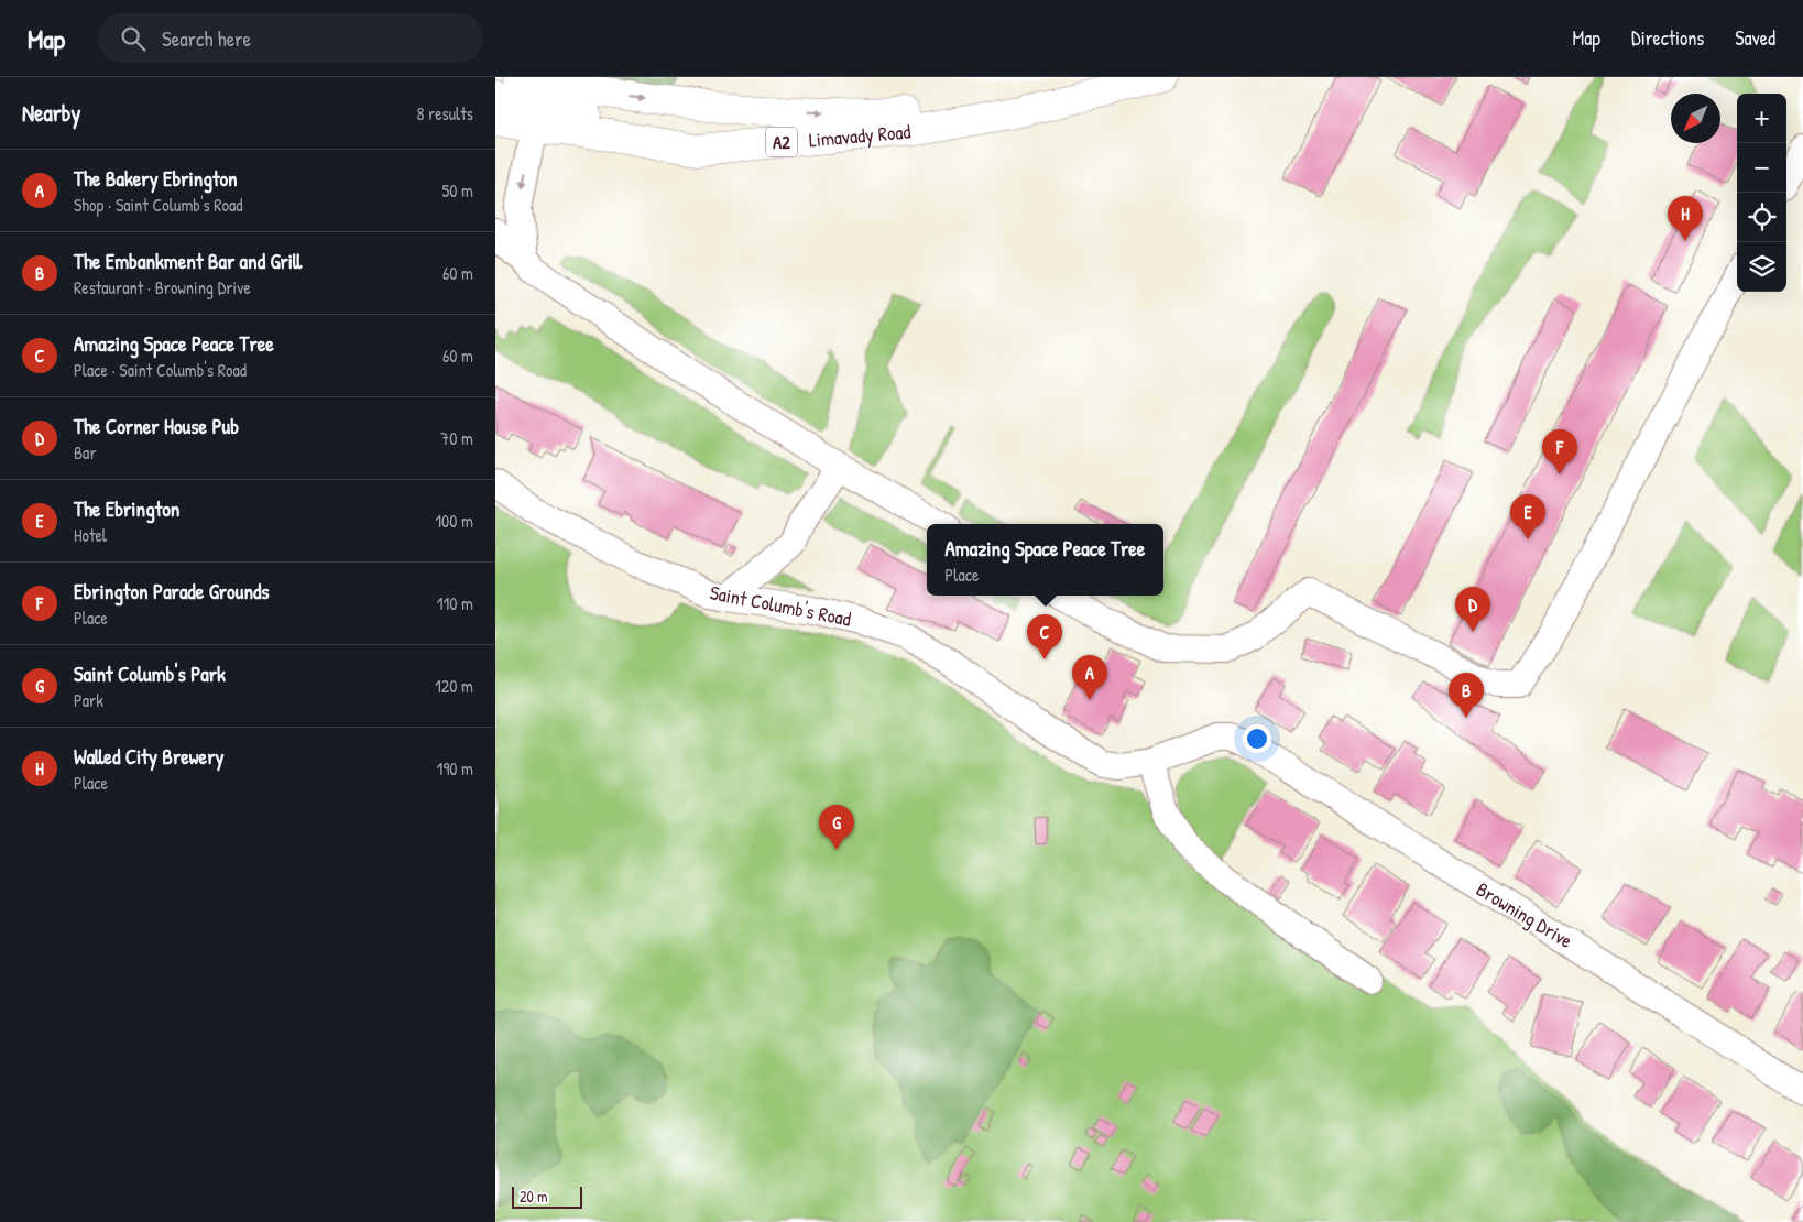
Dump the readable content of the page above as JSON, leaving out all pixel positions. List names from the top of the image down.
{
  "streets": {
    "highway": ["Limavady Road", "A2"],
    "street": ["Saint Columb's Road", "Browning Drive"]
  },
  "crossings": [
    ["Saint Columb's Road", "Browning Drive"]
  ],
  "scale_bar": "20 m",
  "north": "bottom left",
  "page": {
    "header": "Map",
    "search": "Search here",
    "nav": ["Map", "Directions", "Saved"],
    "heading": ["Nearby", "8 results"],
    "map_buttons": ["+", "−"],
    "list": [
      {
        "mark": "A",
        "name": "The Bakery Ebrington",
        "note": "Shop · Saint Columb's Road",
        "value": "50 m"
      },
      {
        "mark": "B",
        "name": "The Embankment Bar and Grill",
        "note": "Restaurant · Browning Drive",
        "value": "60 m"
      },
      {
        "mark": "C",
        "name": "Amazing Space Peace Tree",
        "note": "Place · Saint Columb's Road",
        "value": "60 m"
      },
      {
        "mark": "D",
        "name": "The Corner House Pub",
        "note": "Bar",
        "value": "70 m"
      },
      {
        "mark": "E",
        "name": "The Ebrington",
        "note": "Hotel",
        "value": "100 m"
      },
      {
        "mark": "F",
        "name": "Ebrington Parade Grounds",
        "note": "Place",
        "value": "110 m"
      },
      {
        "mark": "G",
        "name": "Saint Columb's Park",
        "note": "Park",
        "value": "120 m"
      },
      {
        "mark": "H",
        "name": "Walled City Brewery",
        "note": "Place",
        "value": "190 m"
      }
    ],
    "pins": [
      "H",
      "F",
      "E",
      "D",
      "C",
      "A",
      "B",
      "G"
    ],
    "popup": ["Amazing Space Peace Tree", "Place"],
    "scale": "20 m"
  }
}
